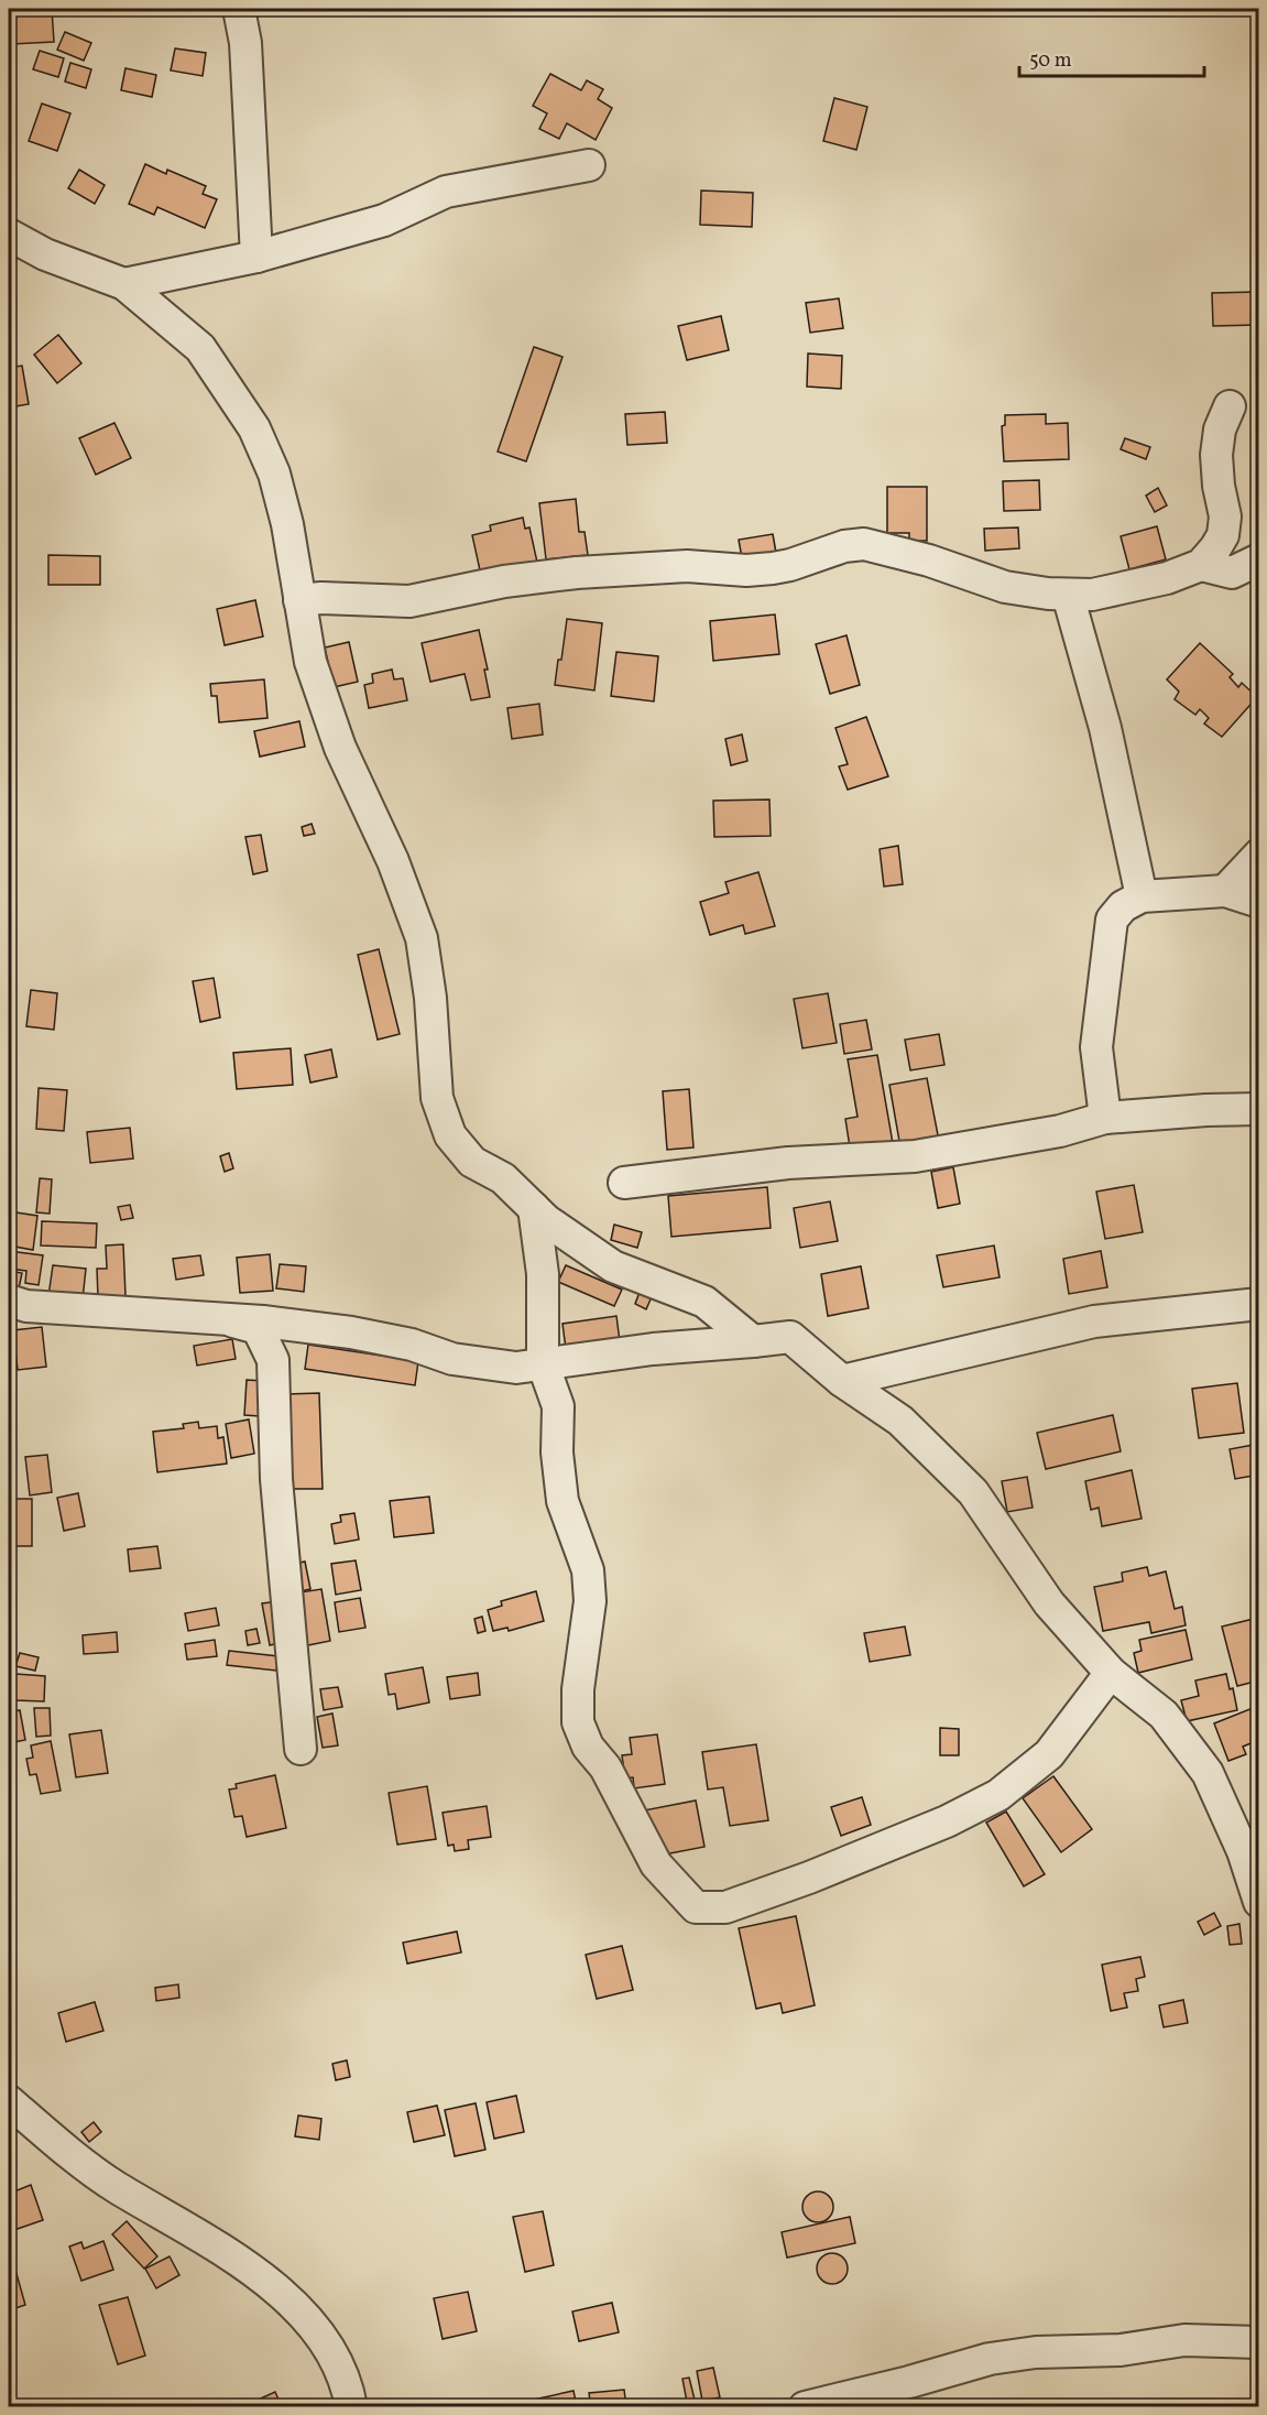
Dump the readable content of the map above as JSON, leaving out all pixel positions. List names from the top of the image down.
{
  "scale_bar": "50 m"
}
